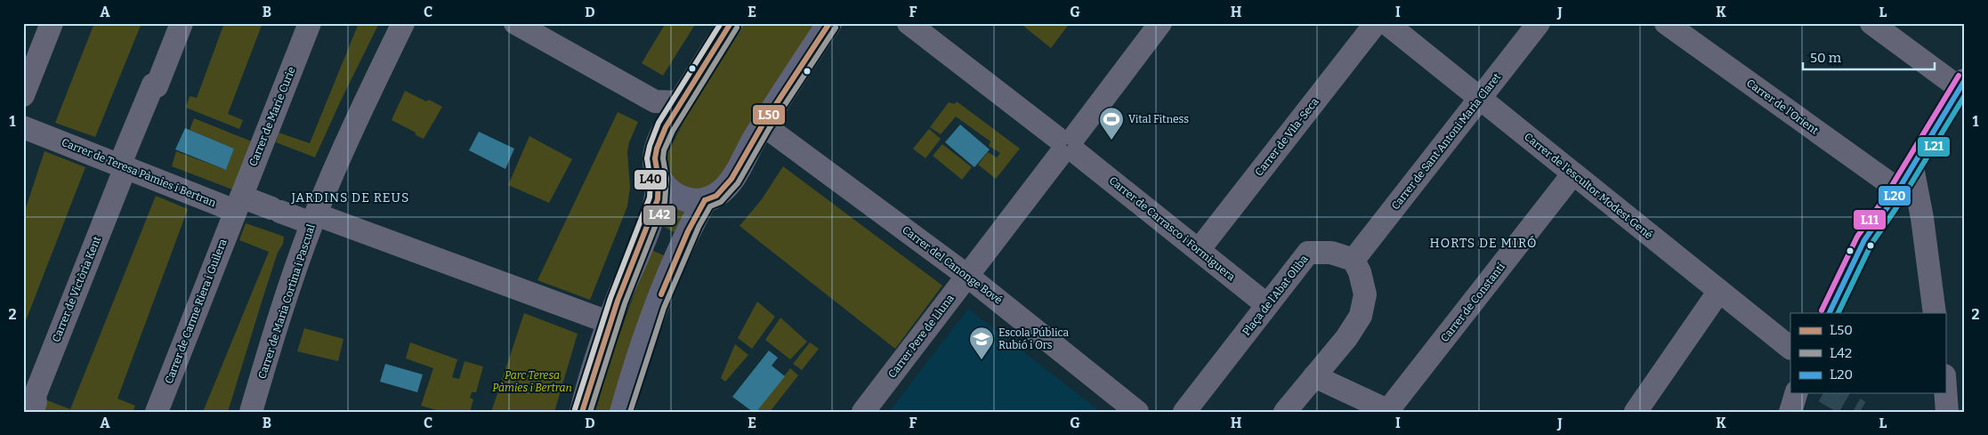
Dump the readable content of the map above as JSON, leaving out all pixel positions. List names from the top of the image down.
{
  "streets": {
    "street": [
      "Carrer de l'Orient",
      "Carrer de Marie Curie",
      "Carrer de Vila-Seca",
      "Carrer de Sant Antoni Maria Claret",
      "Carrer de Teresa Pàmies i Bertran",
      "Carrer de l'escultor Modest Gené",
      "Carrer de Carrasco i Formiguera",
      "Carrer del Canonge Bové",
      "Carrer de Victòria Kent",
      "Plaça de l'Abat Oliba",
      "Carrer de Maria Cortina i Pascual",
      "Carrer de Constantí",
      "Carrer de Carme Riera i Guilera",
      "Carrer Pere de Lluna"
    ]
  },
  "crossings": [
    ["Carrer de Marie Curie", "Carrer de Teresa Pàmies i Bertran"],
    ["Carrer de Marie Curie", "Carrer de Carme Riera i Guilera"],
    ["Carrer de Vila-Seca", "Carrer de Carrasco i Formiguera"],
    ["Carrer de Sant Antoni Maria Claret", "Carrer de l'escultor Modest Gené"],
    ["Carrer de Sant Antoni Maria Claret", "Plaça de l'Abat Oliba"],
    ["Carrer de Teresa Pàmies i Bertran", "Carrer de Victòria Kent"],
    ["Carrer de Teresa Pàmies i Bertran", "Carrer de Maria Cortina i Pascual"],
    ["Carrer de Teresa Pàmies i Bertran", "Carrer de Carme Riera i Guilera"],
    ["Carrer de l'escultor Modest Gené", "Carrer de Constantí"],
    ["Carrer de Carrasco i Formiguera", "Plaça de l'Abat Oliba"],
    ["Carrer de Carrasco i Formiguera", "Carrer Pere de Lluna"],
    ["Carrer del Canonge Bové", "Carrer Pere de Lluna"]
  ],
  "districts": ["JARDINS DE REUS", "HORTS DE MIRÓ"],
  "parks": ["Parc Teresa Pàmies i Bertran"],
  "places": {
    "sports": ["Vital Fitness"],
    "school or university": ["Escola Pública Rubió i Ors"]
  },
  "lines": [
    "transit line L50",
    "transit line L40",
    "transit line L42",
    "transit line L11",
    "transit line L20",
    "transit line L21"
  ],
  "legend": ["L50", "L42", "L20"],
  "scale_bar": "50 m",
  "grid": {
    "columns": [
      "A",
      "B",
      "C",
      "D",
      "E",
      "F",
      "G",
      "H",
      "I",
      "J",
      "K",
      "L"
    ],
    "rows": ["1", "2"]
  }
}
